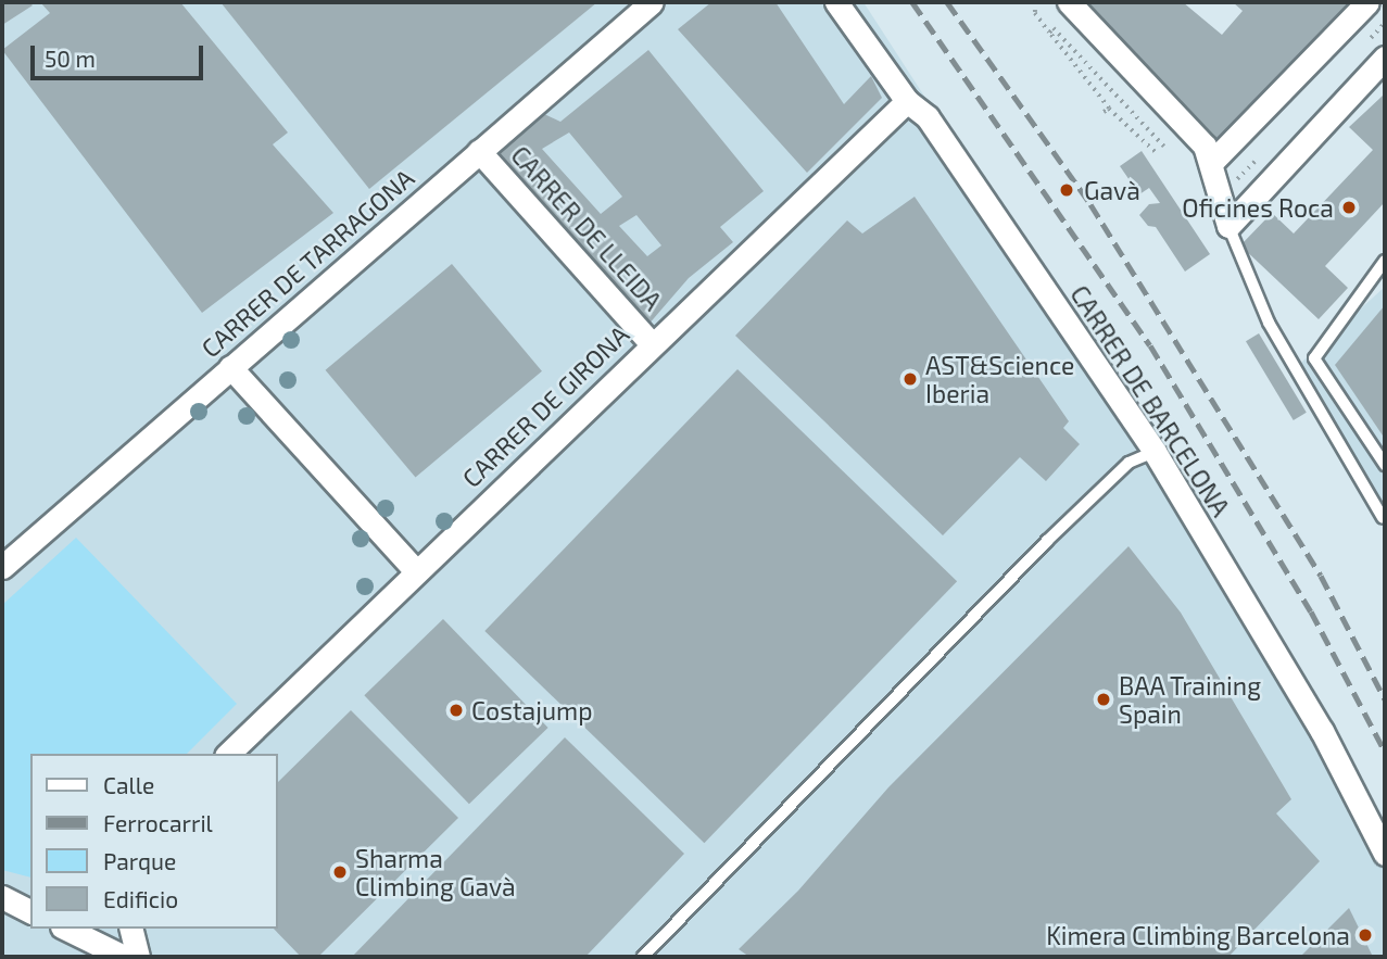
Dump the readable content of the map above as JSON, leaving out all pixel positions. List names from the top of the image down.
{
  "streets": {
    "street": [
      "CARRER DE LLEIDA",
      "CARRER DE TARRAGONA",
      "CARRER DE BARCELONA",
      "CARRER DE GIRONA"
    ]
  },
  "crossings": [
    ["CARRER DE LLEIDA", "CARRER DE TARRAGONA"],
    ["CARRER DE LLEIDA", "CARRER DE GIRONA"],
    ["CARRER DE BARCELONA", "CARRER DE GIRONA"]
  ],
  "places": [
    "Gavà",
    "Oficines Roca",
    "AST&Science Iberia",
    "BAA Training Spain",
    "Costajump",
    "Sharma Climbing Gavà",
    "Kimera Climbing Barcelona"
  ],
  "legend": [
    "Calle",
    "Ferrocarril",
    "Parque",
    "Edificio"
  ],
  "scale_bar": "50 m"
}
